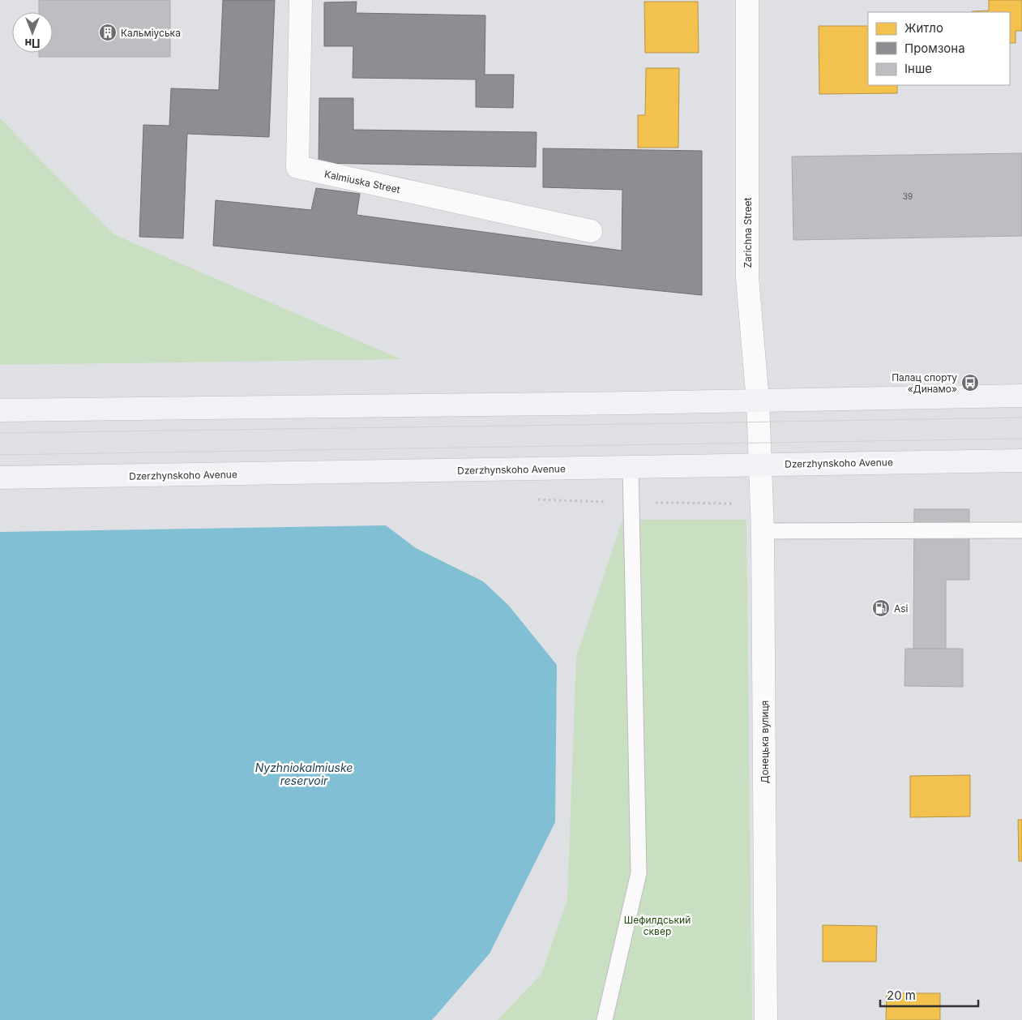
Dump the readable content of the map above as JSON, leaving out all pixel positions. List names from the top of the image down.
{
  "streets": {
    "street": [
      "Kalmiuska Street",
      "Zarichna Street",
      "Dzerzhynskoho Avenue",
      "Донецька вулиця"
    ]
  },
  "crossings": [
    ["Zarichna Street", "Dzerzhynskoho Avenue"],
    ["Zarichna Street", "Донецька вулиця"],
    ["Dzerzhynskoho Avenue", "Донецька вулиця"]
  ],
  "water": ["Nyzhniokalmiuske reservoir"],
  "parks": ["Шефилдський сквер"],
  "places": {
    "building": ["Кальміуська"],
    "bus stop": ["Палац спорту «Динамо»"],
    "fuel station": ["Asi"]
  },
  "house_numbers": ["39"],
  "legend": ["Житло", "Промзона", "Інше"],
  "scale_bar": "20 m",
  "north": "bottom"
}
